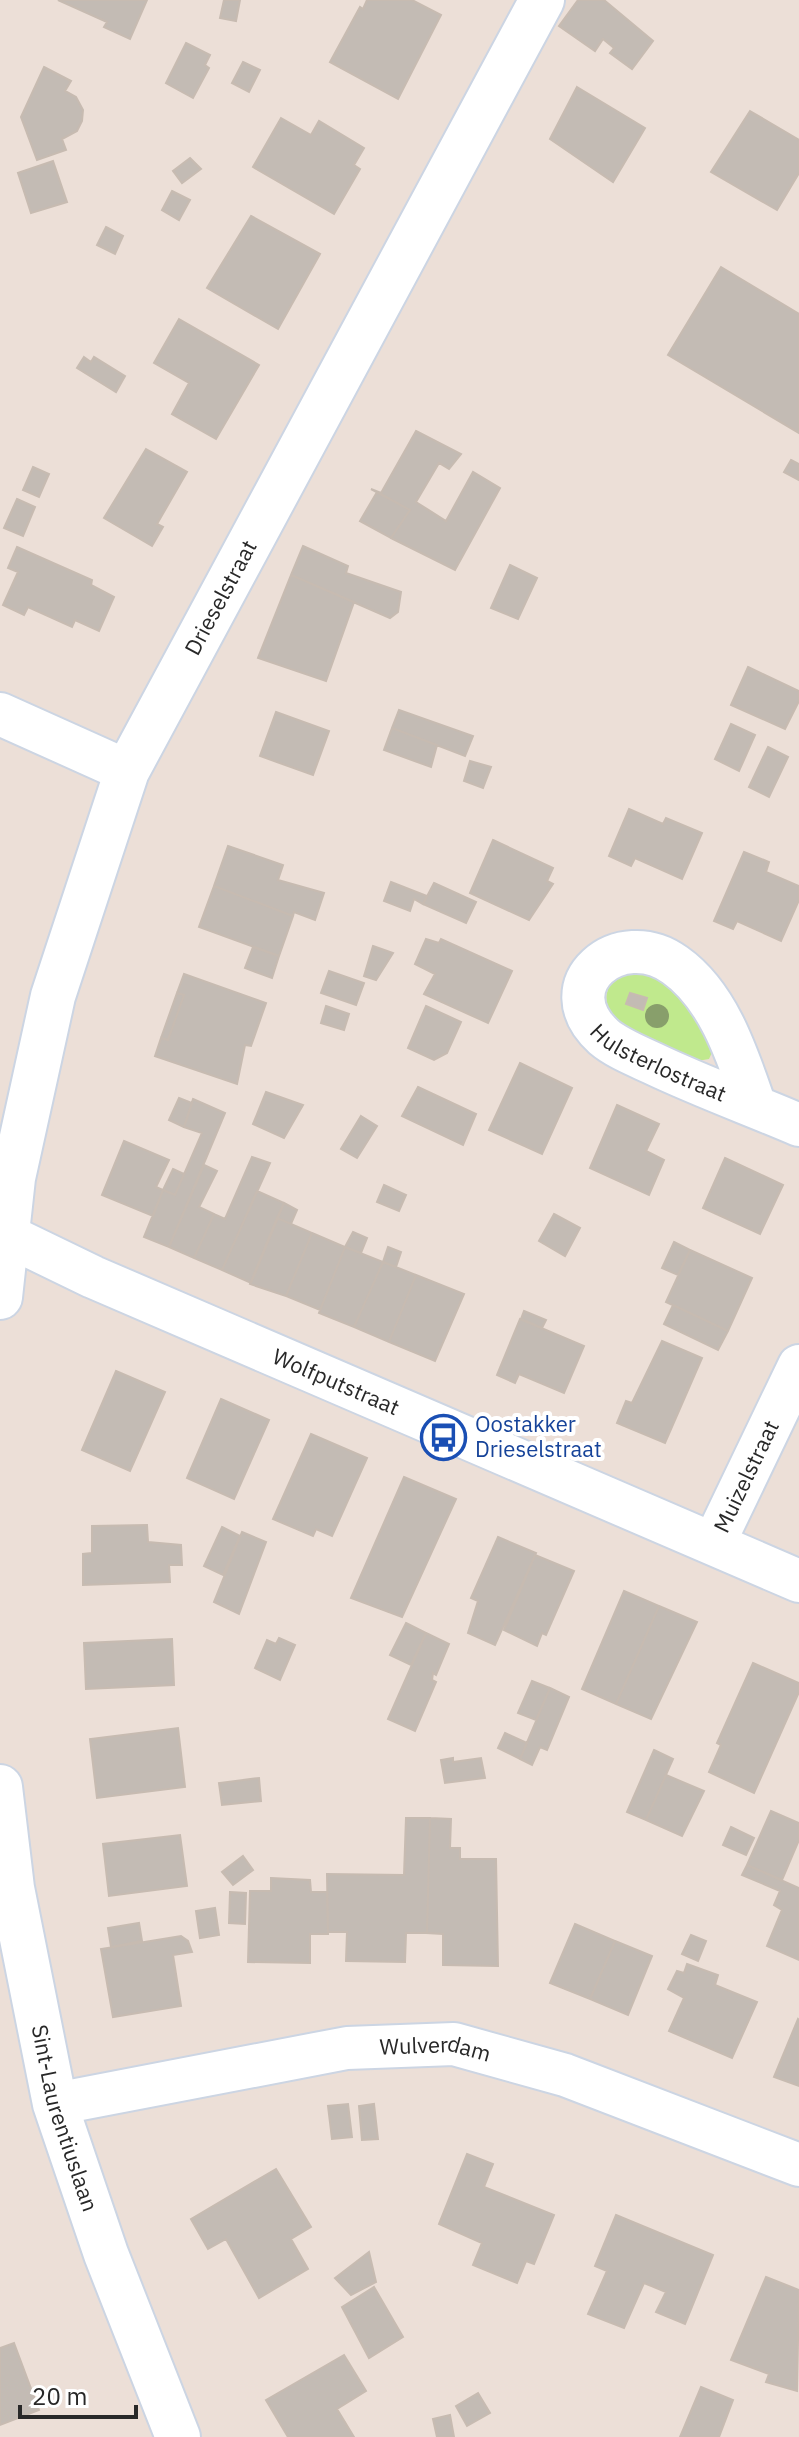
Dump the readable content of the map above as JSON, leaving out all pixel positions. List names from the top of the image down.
{
  "streets": {
    "street": [
      "Drieselstraat",
      "Hulsterlostraat",
      "Wolfputstraat",
      "Muizelstraat",
      "Wulverdam",
      "Sint-Laurentiuslaan"
    ]
  },
  "crossings": [
    ["Drieselstraat", "Wolfputstraat"],
    ["Wolfputstraat", "Muizelstraat"],
    ["Wulverdam", "Sint-Laurentiuslaan"]
  ],
  "places": {
    "bus stop": ["Oostakker Drieselstraat"]
  },
  "scale_bar": "20 m"
}
